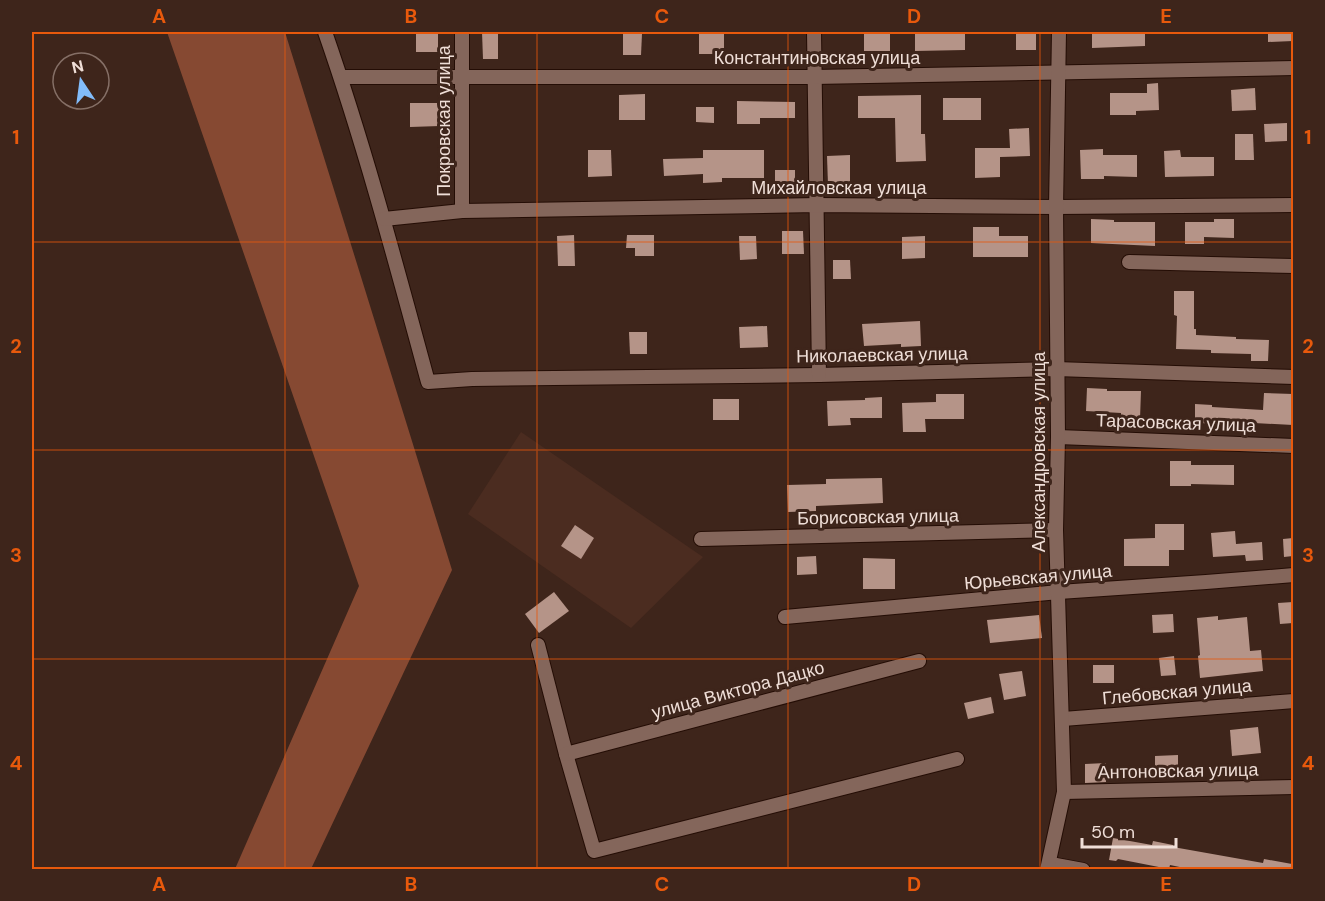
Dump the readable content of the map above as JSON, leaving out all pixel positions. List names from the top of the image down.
{
  "streets": {
    "street": [
      "Константиновская улица",
      "Покровская улица",
      "Михайловская улица",
      "Николаевская улица",
      "Тарасовская улица",
      "Александровская улица",
      "Борисовская улица",
      "Юрьевская улица",
      "улица Виктора Дацко",
      "Глебовская улица",
      "Антоновская улица"
    ]
  },
  "crossings": [
    ["Константиновская улица", "Покровская улица"],
    ["Константиновская улица", "Александровская улица"],
    ["Покровская улица", "Михайловская улица"],
    ["Михайловская улица", "Николаевская улица"],
    ["Михайловская улица", "Александровская улица"],
    ["Николаевская улица", "Александровская улица"],
    ["Тарасовская улица", "Александровская улица"],
    ["Александровская улица", "Борисовская улица"],
    ["Александровская улица", "Юрьевская улица"],
    ["Александровская улица", "Глебовская улица"],
    ["Александровская улица", "Антоновская улица"]
  ],
  "scale_bar": "50 m",
  "north": "top",
  "grid": {
    "columns": [
      "A",
      "B",
      "C",
      "D",
      "E"
    ],
    "rows": [
      "1",
      "2",
      "3",
      "4"
    ]
  }
}
